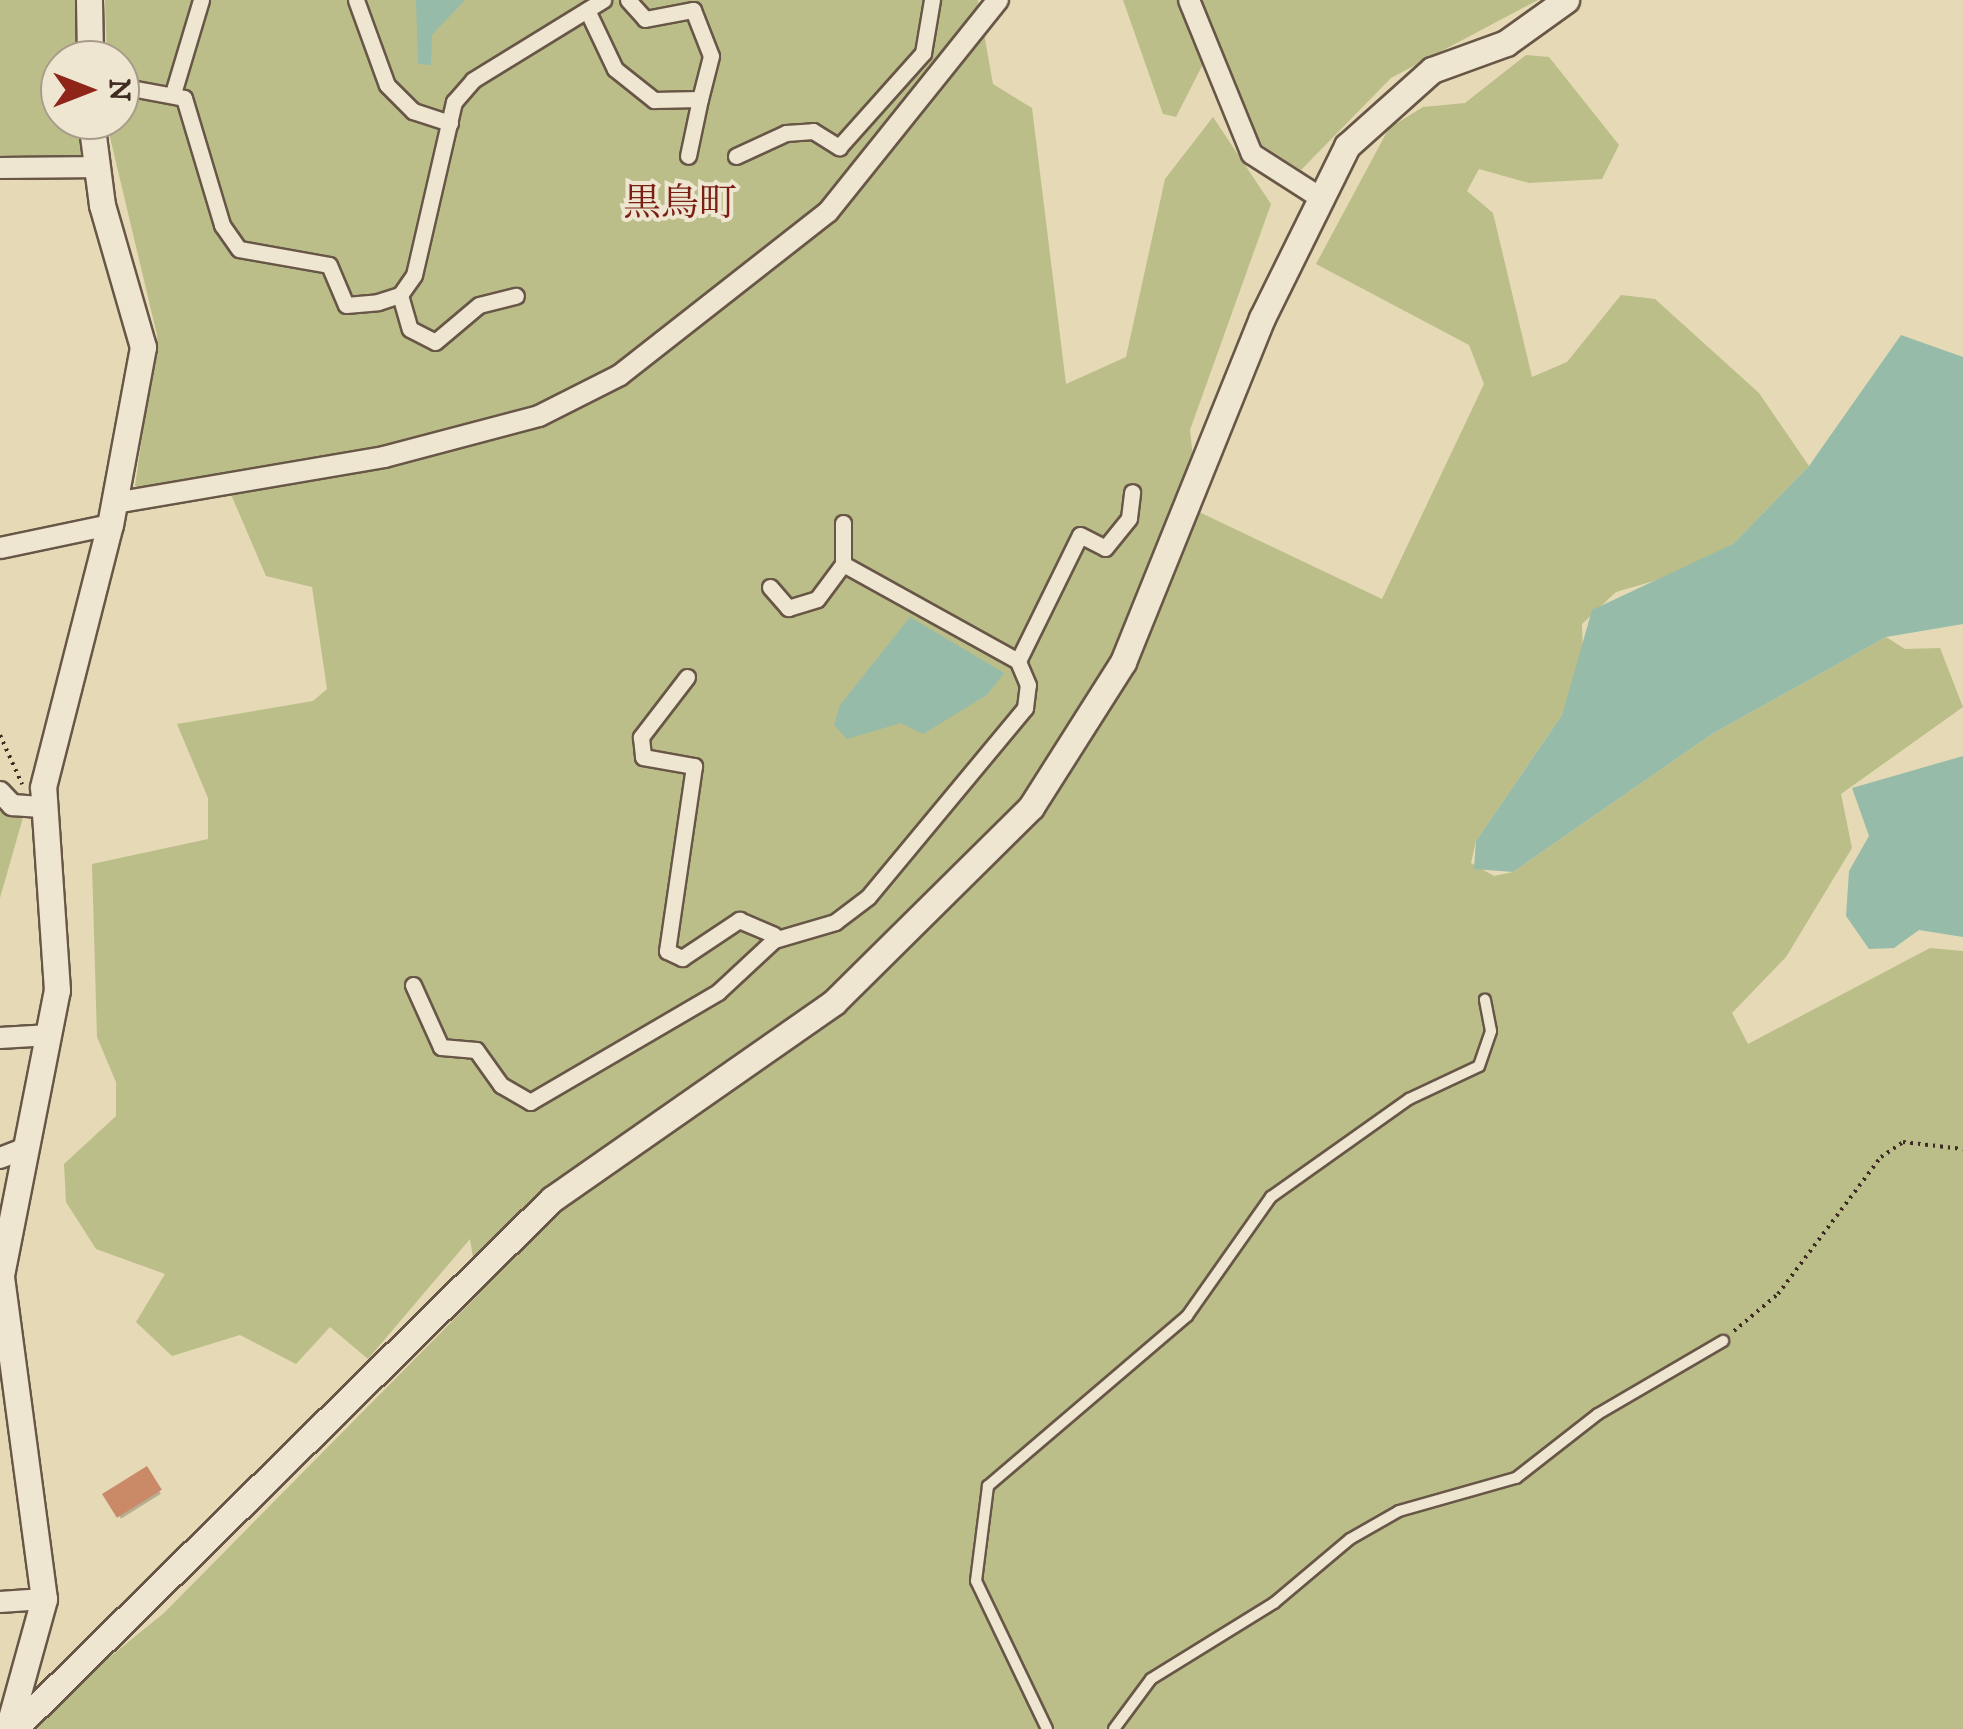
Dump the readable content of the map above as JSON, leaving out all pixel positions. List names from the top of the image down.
{
  "districts": ["黒鳥町"],
  "north": "right"
}
